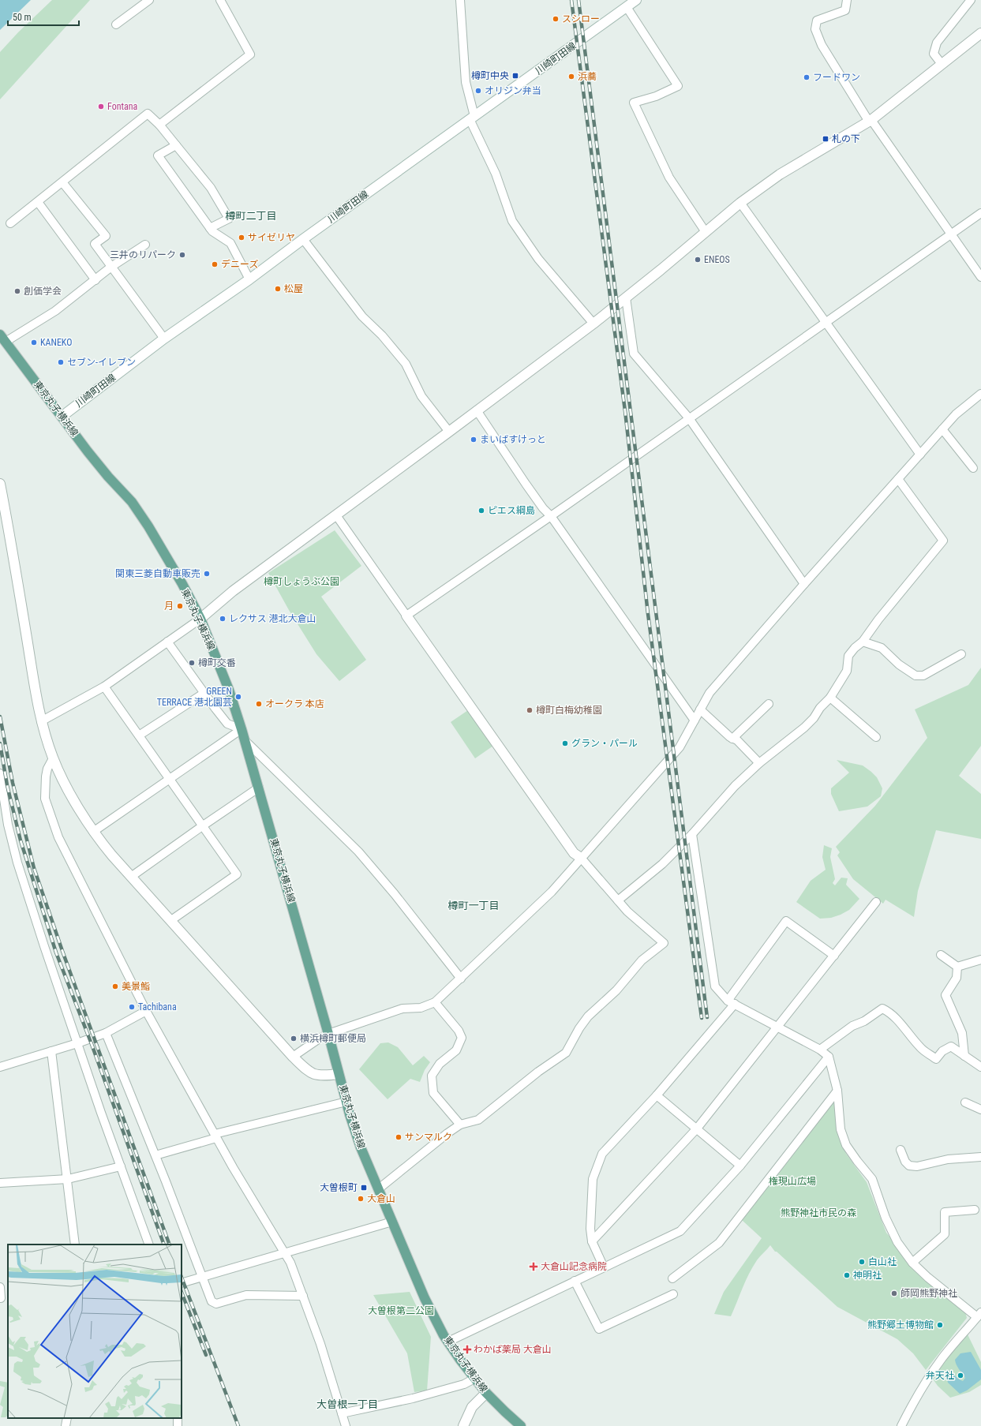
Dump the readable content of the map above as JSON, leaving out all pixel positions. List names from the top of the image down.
{
  "streets": {
    "main road": ["東京丸子横浜線"],
    "street": ["川崎町田線"]
  },
  "crossings": [
    ["川崎町田線", "東京丸子横浜線"]
  ],
  "districts": ["樽町二丁目", "樽町一丁目", "大曽根一丁目"],
  "parks": [
    "樽町しょうぶ公園",
    "権現山広場",
    "熊野神社市民の森",
    "大曽根第二公園"
  ],
  "places": {
    "other": [
      "スシロー",
      "浜蕎",
      "フードワン",
      "オリジン弁当",
      "Fontana",
      "サイゼリヤ",
      "三井のリパーク",
      "ENEOS",
      "デニーズ",
      "松屋",
      "創価学会",
      "KANEKO",
      "セブン-イレブン",
      "まいばすけっと",
      "ピエス綱島",
      "関東三菱自動車販売",
      "月",
      "レクサス 港北大倉山",
      "樽町交番",
      "GREEN TERRACE 港北園芸",
      "オークラ 本店",
      "樽町白梅幼稚園",
      "グラン・パール",
      "美景鮨",
      "Tachibana",
      "横浜樽町郵便局",
      "サンマルク",
      "大倉山",
      "白山社",
      "神明社",
      "師岡熊野神社",
      "熊野郷土博物館",
      "弁天社"
    ],
    "transit": ["樽町中央", "札の下", "大曽根町"],
    "health": ["大倉山記念病院", "わかば薬局 大倉山"]
  },
  "scale_bar": "50 m"
}
